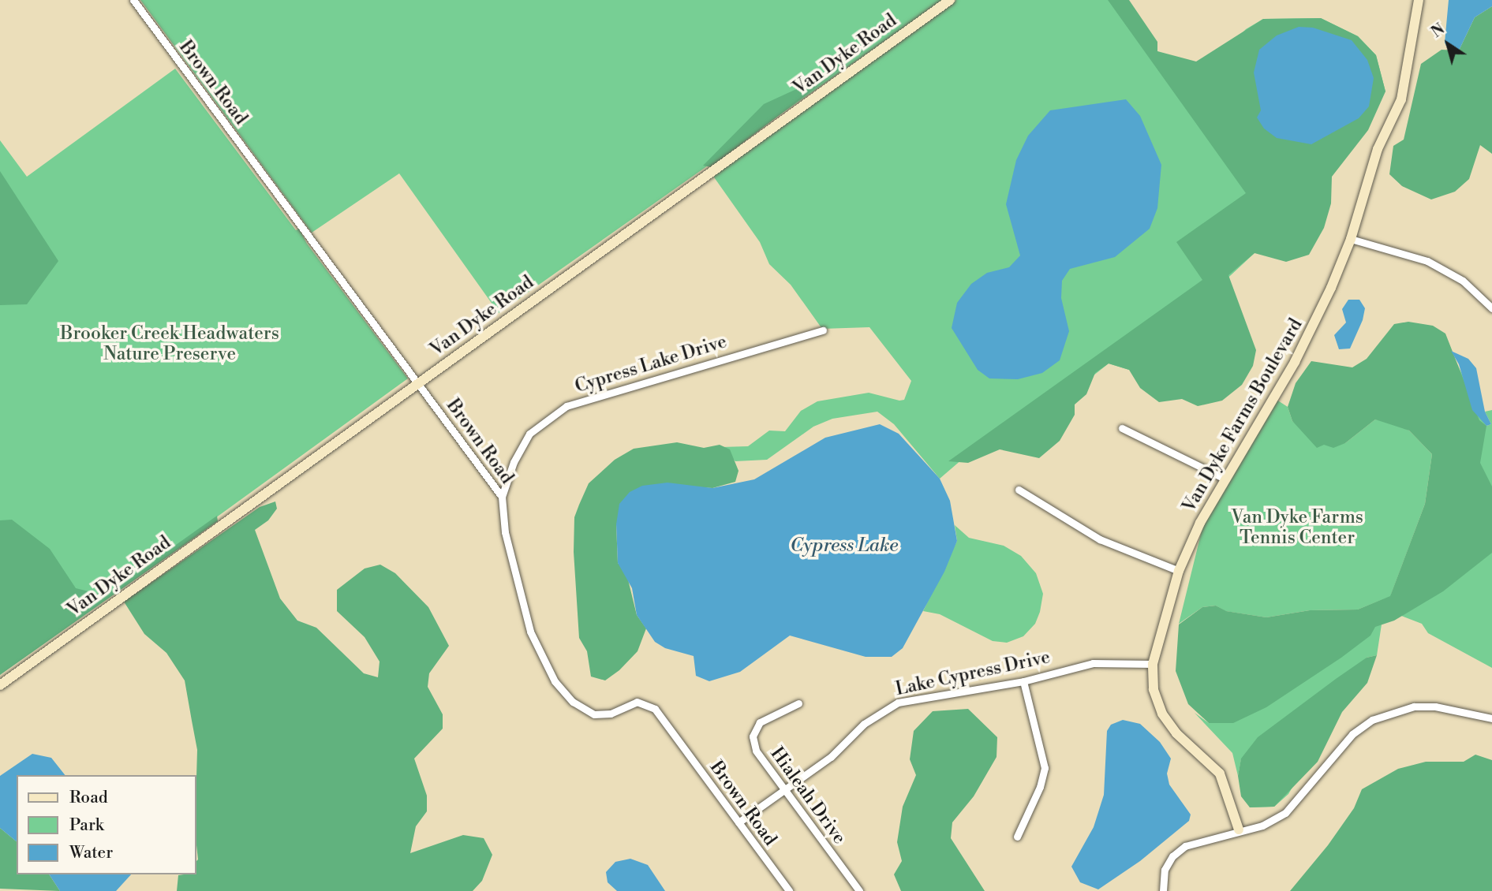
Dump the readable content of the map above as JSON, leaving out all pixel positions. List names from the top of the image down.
{
  "streets": {
    "main road": ["Van Dyke Road", "Van Dyke Farms Boulevard"],
    "street": [
      "Brown Road",
      "Cypress Lake Drive",
      "Lake Cypress Drive",
      "Hialeah Drive"
    ]
  },
  "crossings": [
    ["Van Dyke Road", "Brown Road"],
    ["Brown Road", "Cypress Lake Drive"],
    ["Brown Road", "Lake Cypress Drive"],
    ["Van Dyke Farms Boulevard", "Lake Cypress Drive"],
    ["Lake Cypress Drive", "Hialeah Drive"]
  ],
  "water": ["Cypress Lake"],
  "parks": ["Brooker Creek Headwaters Nature Preserve", "Van Dyke Farms Tennis Center"],
  "legend": ["Road", "Park", "Water"],
  "north": "top left"
}
